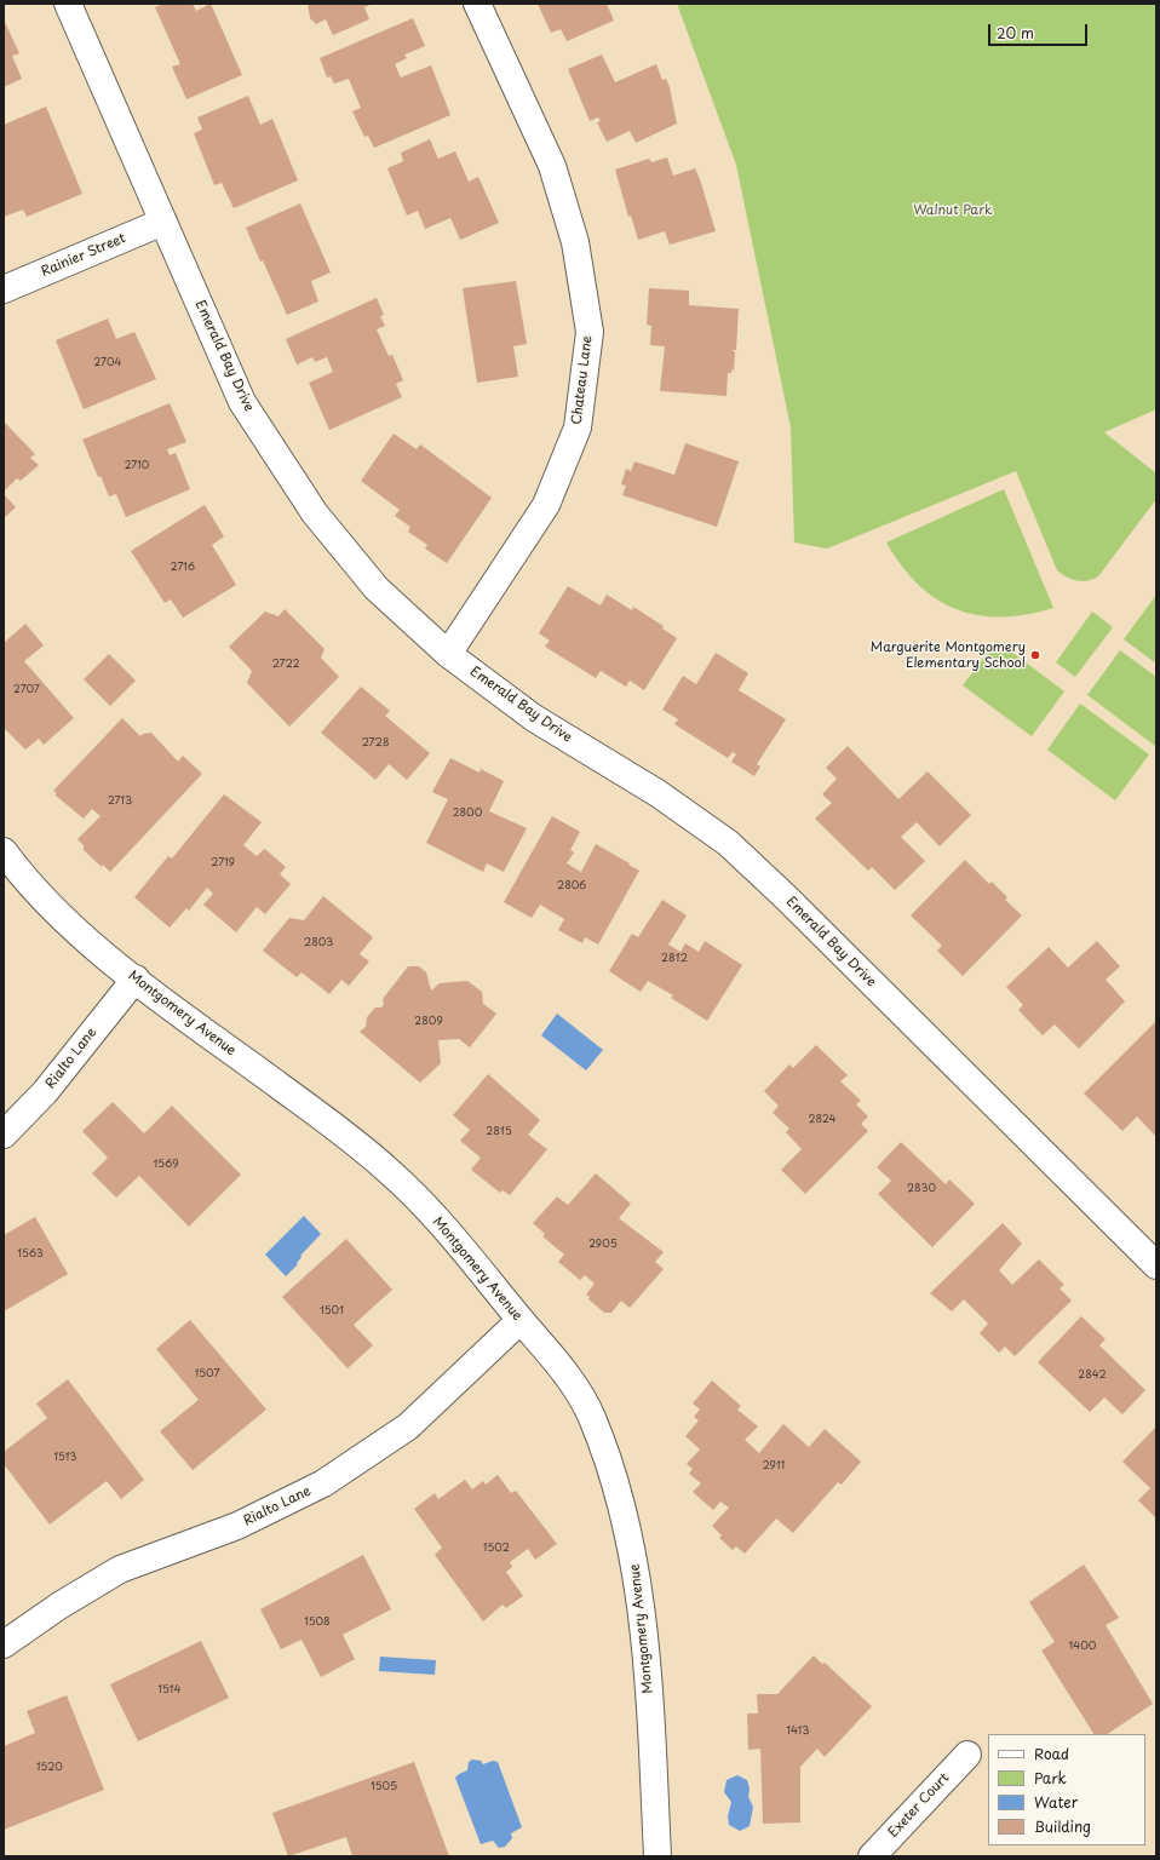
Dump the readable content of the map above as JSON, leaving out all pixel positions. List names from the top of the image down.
{
  "streets": {
    "street": [
      "Rainier Street",
      "Emerald Bay Drive",
      "Chateau Lane",
      "Montgomery Avenue",
      "Rialto Lane",
      "Exeter Court"
    ]
  },
  "crossings": [
    ["Rainier Street", "Emerald Bay Drive"],
    ["Emerald Bay Drive", "Chateau Lane"],
    ["Montgomery Avenue", "Rialto Lane"]
  ],
  "parks": ["Walnut Park"],
  "places": ["Marguerite Montgomery Elementary School"],
  "house_numbers": [
    "2704",
    "2710",
    "2716",
    "2722",
    "2707",
    "2728",
    "2713",
    "2800",
    "2719",
    "2806",
    "2803",
    "2812",
    "2809",
    "2824",
    "2815",
    "1569",
    "2830",
    "2905",
    "1563",
    "1501",
    "1507",
    "2842",
    "1513",
    "2911",
    "1502",
    "1508",
    "1400",
    "1514",
    "1413",
    "1520",
    "1505"
  ],
  "legend": [
    "Road",
    "Park",
    "Water",
    "Building"
  ],
  "scale_bar": "20 m"
}
